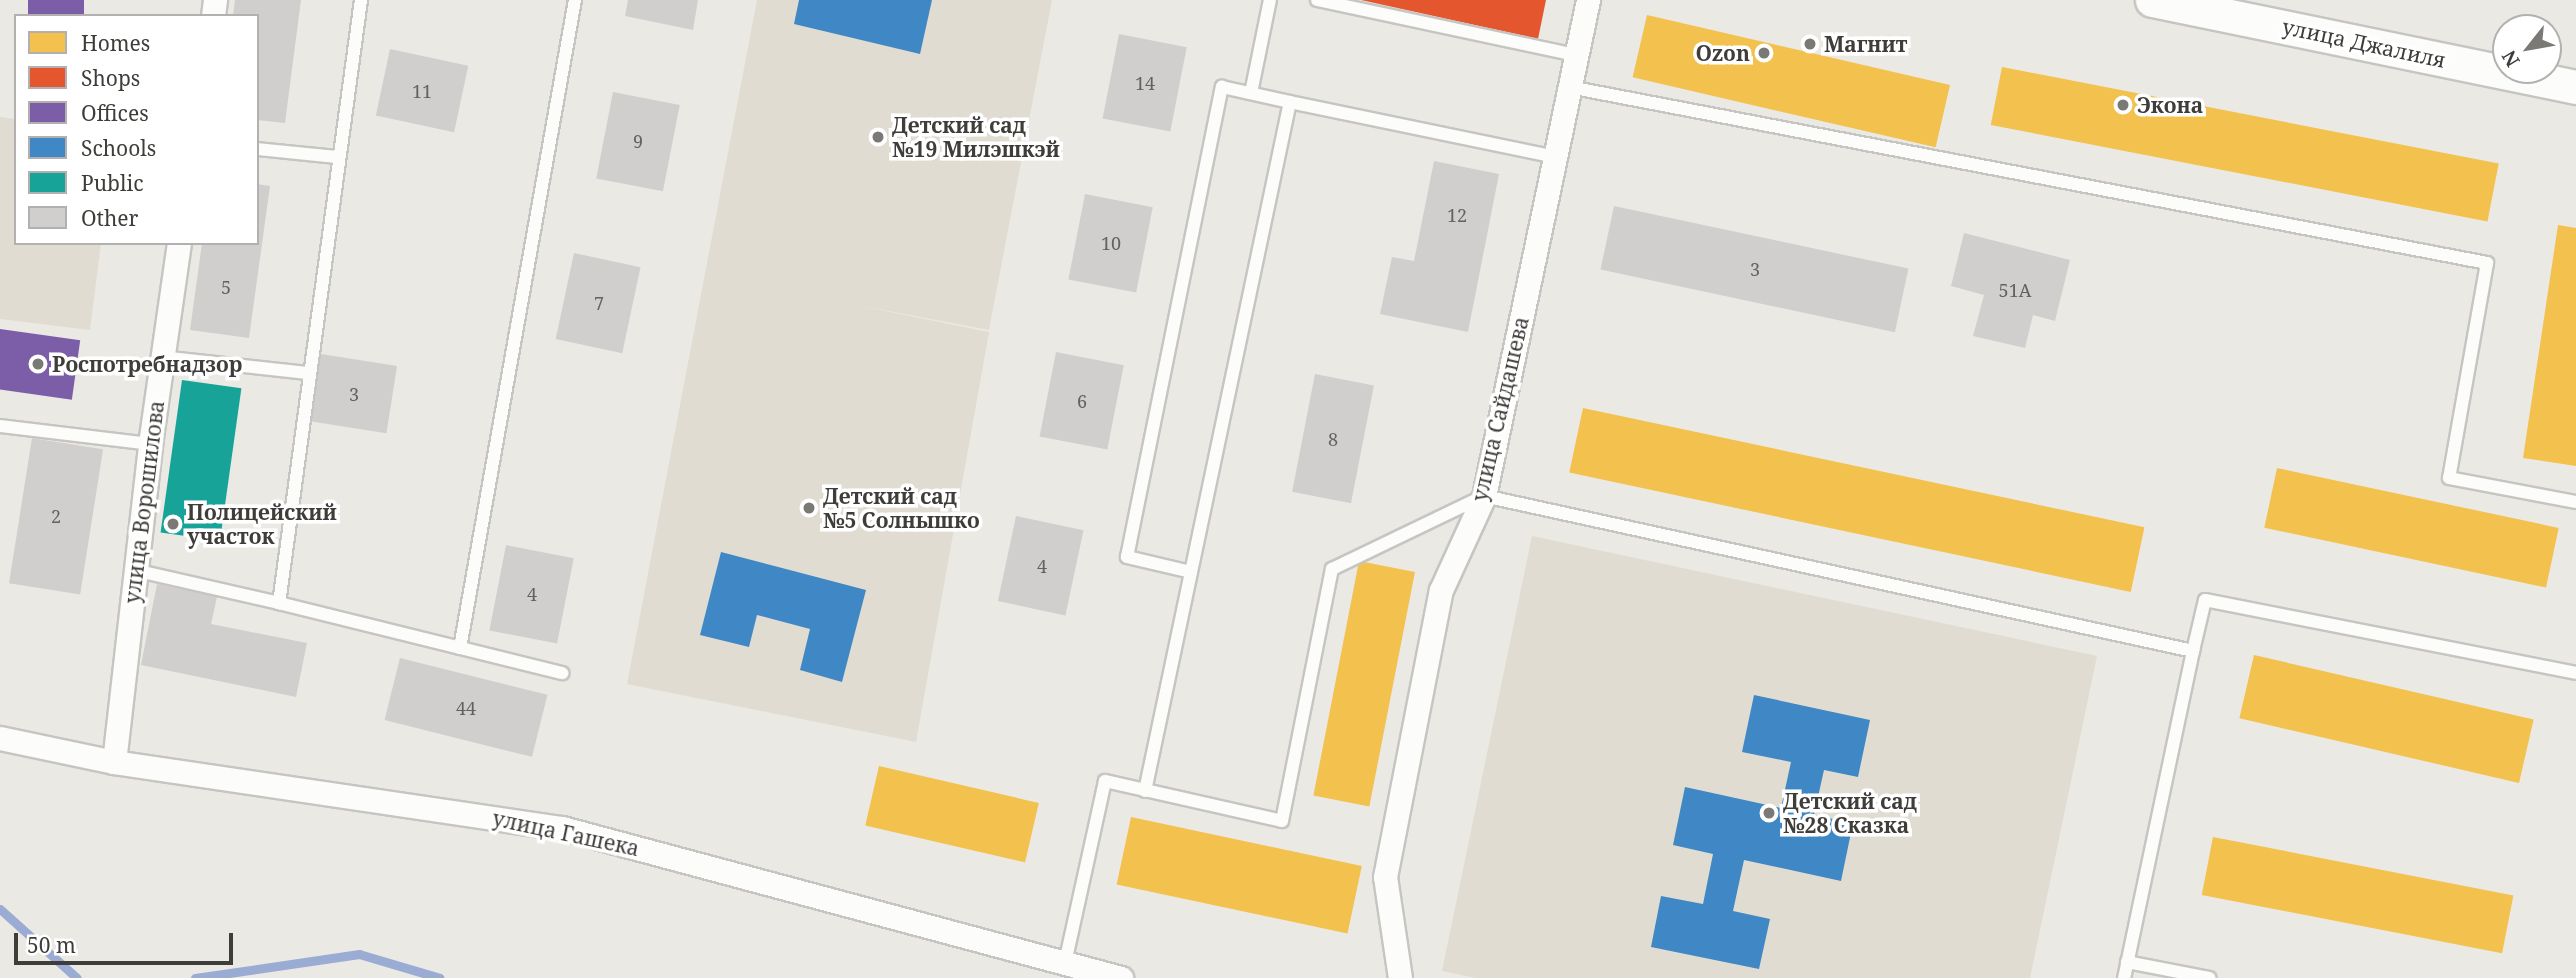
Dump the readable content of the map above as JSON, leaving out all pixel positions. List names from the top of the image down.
{
  "streets": {
    "main road": ["улица Джалиля"],
    "street": ["улица Сайдашева", "улица Ворошилова", "улица Гашека"]
  },
  "crossings": [
    ["улица Ворошилова", "улица Гашека"]
  ],
  "places": [
    "Магнит",
    "Ozon",
    "Экона",
    "Детский сад №19 Милэшкэй",
    "Роспотребнадзор",
    "Детский сад №5 Солнышко",
    "Полицейский участок",
    "Детский сад №28 Сказка"
  ],
  "house_numbers": [
    "14",
    "11",
    "9",
    "12",
    "10",
    "3",
    "5",
    "51А",
    "7",
    "3",
    "6",
    "8",
    "2",
    "4",
    "4",
    "44"
  ],
  "legend": [
    "Homes",
    "Shops",
    "Offices",
    "Schools",
    "Public",
    "Other"
  ],
  "scale_bar": "50 m",
  "north": "bottom left"
}
